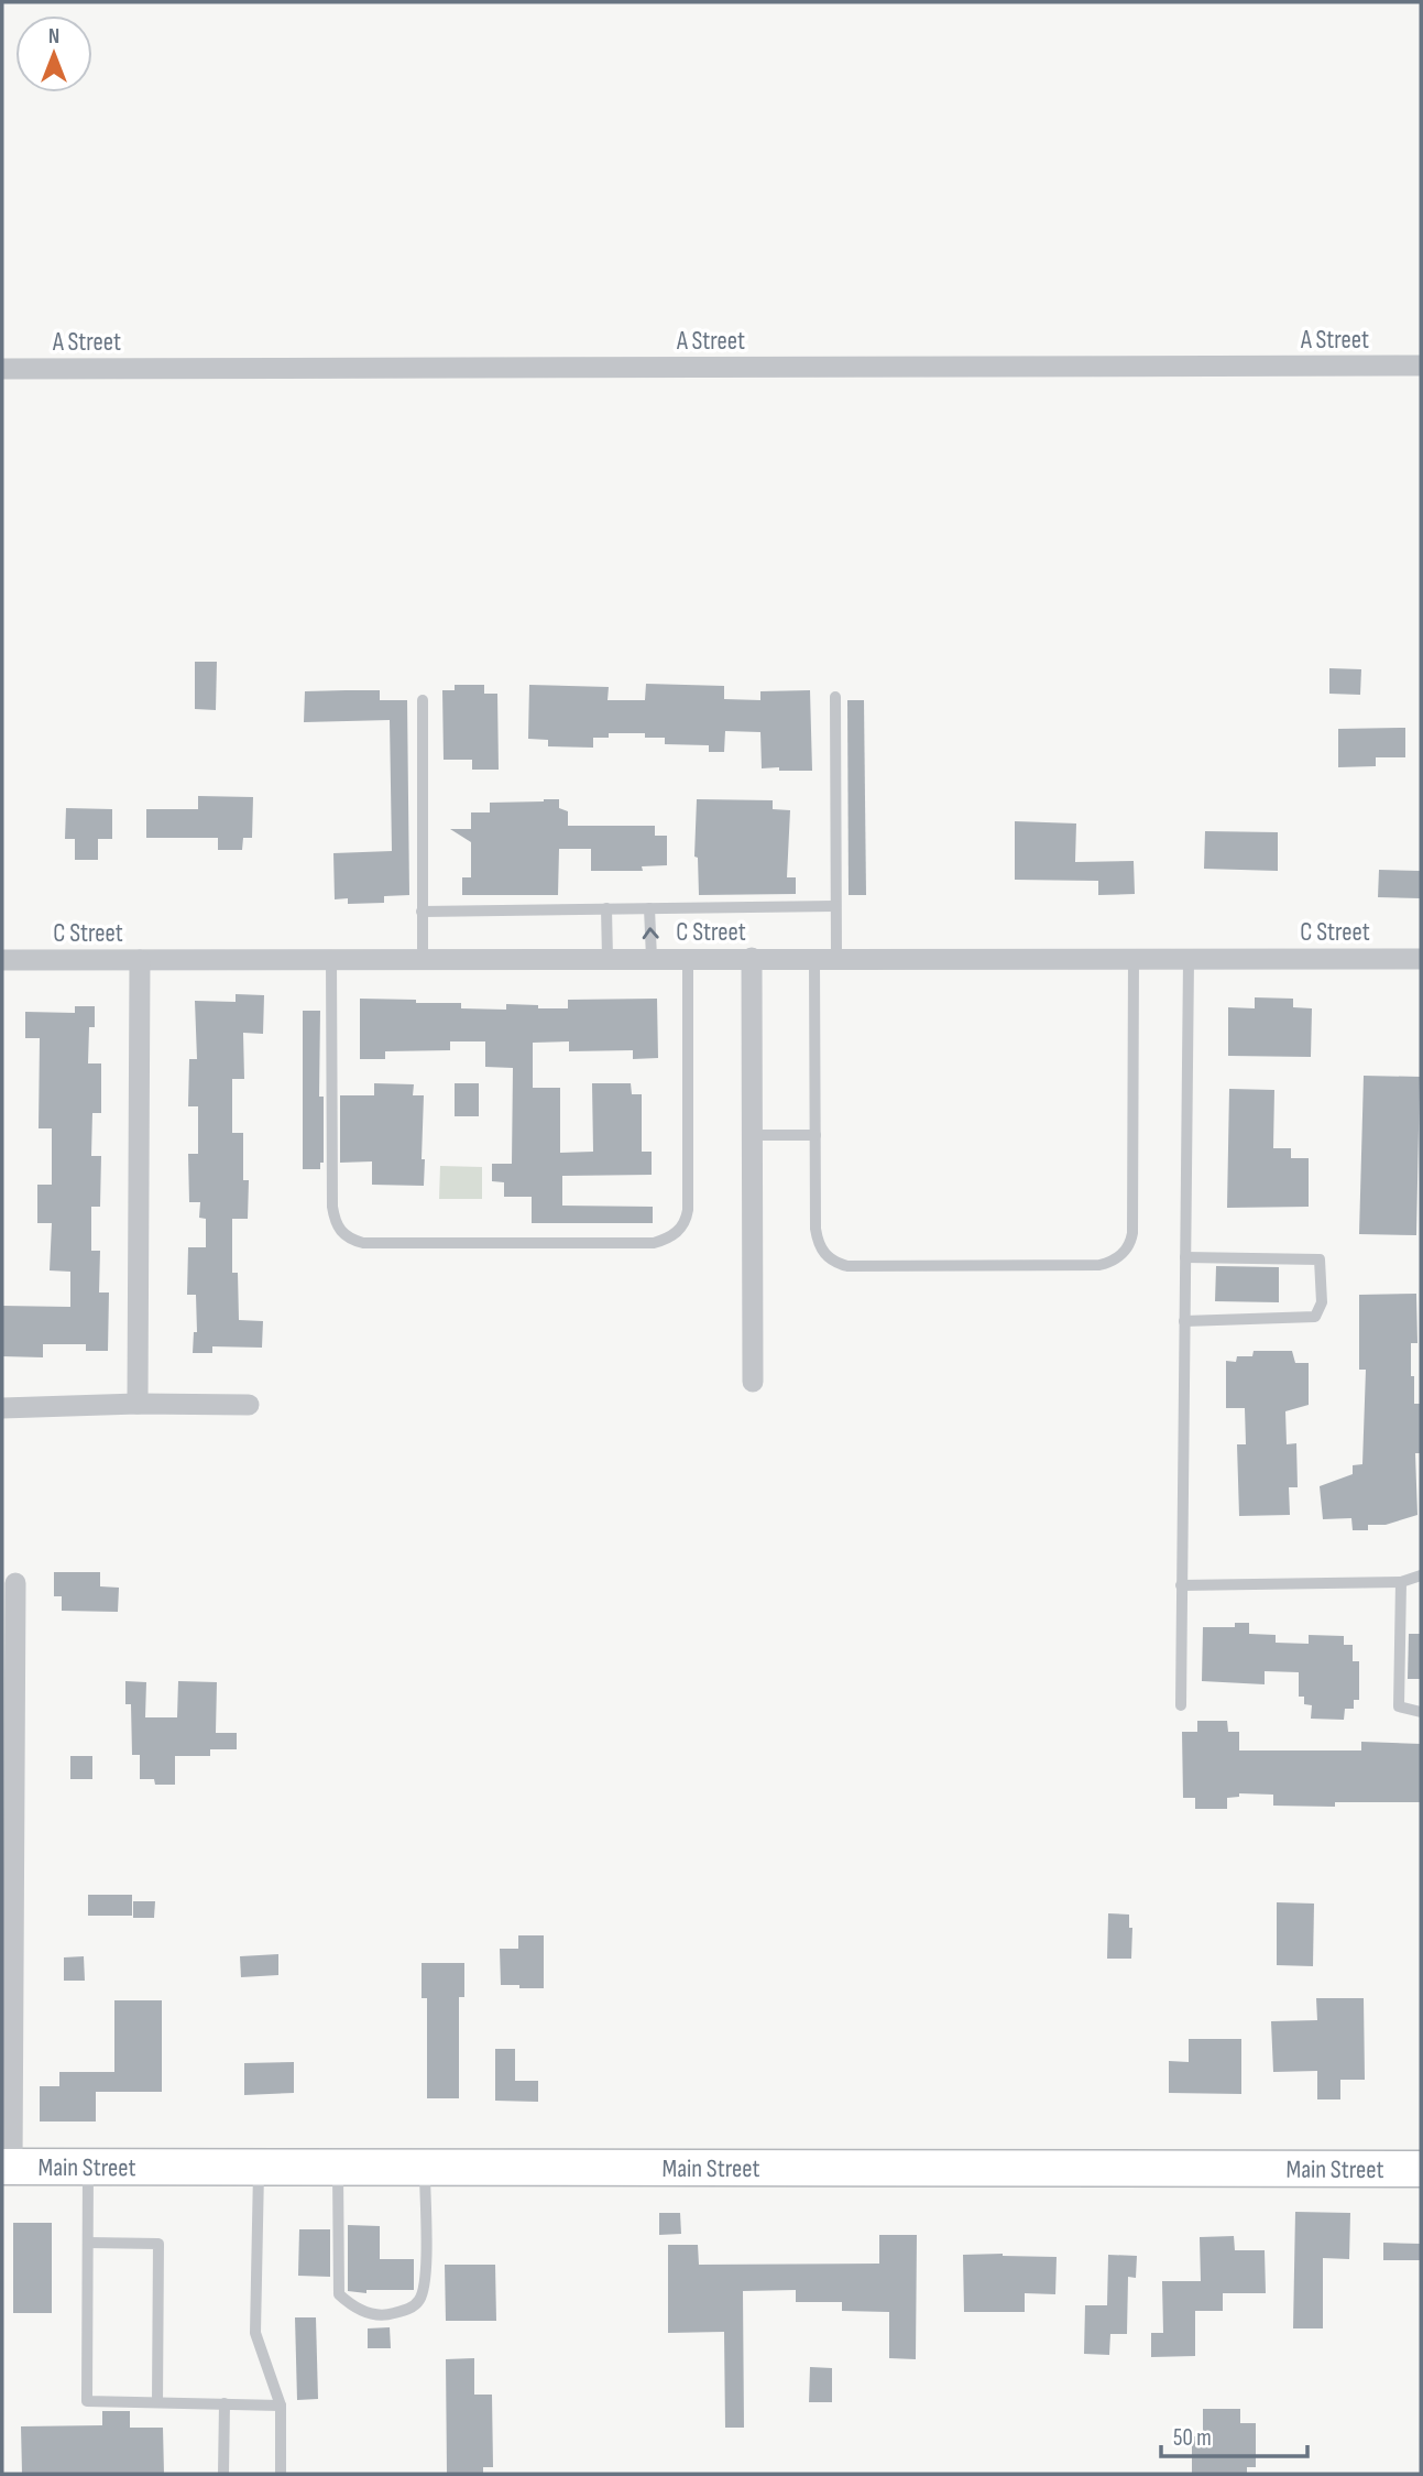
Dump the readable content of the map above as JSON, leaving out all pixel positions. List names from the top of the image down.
{
  "streets": {
    "main road": ["Main Street"],
    "street": ["A Street", "C Street"]
  },
  "scale_bar": "50 m",
  "north": "top"
}
